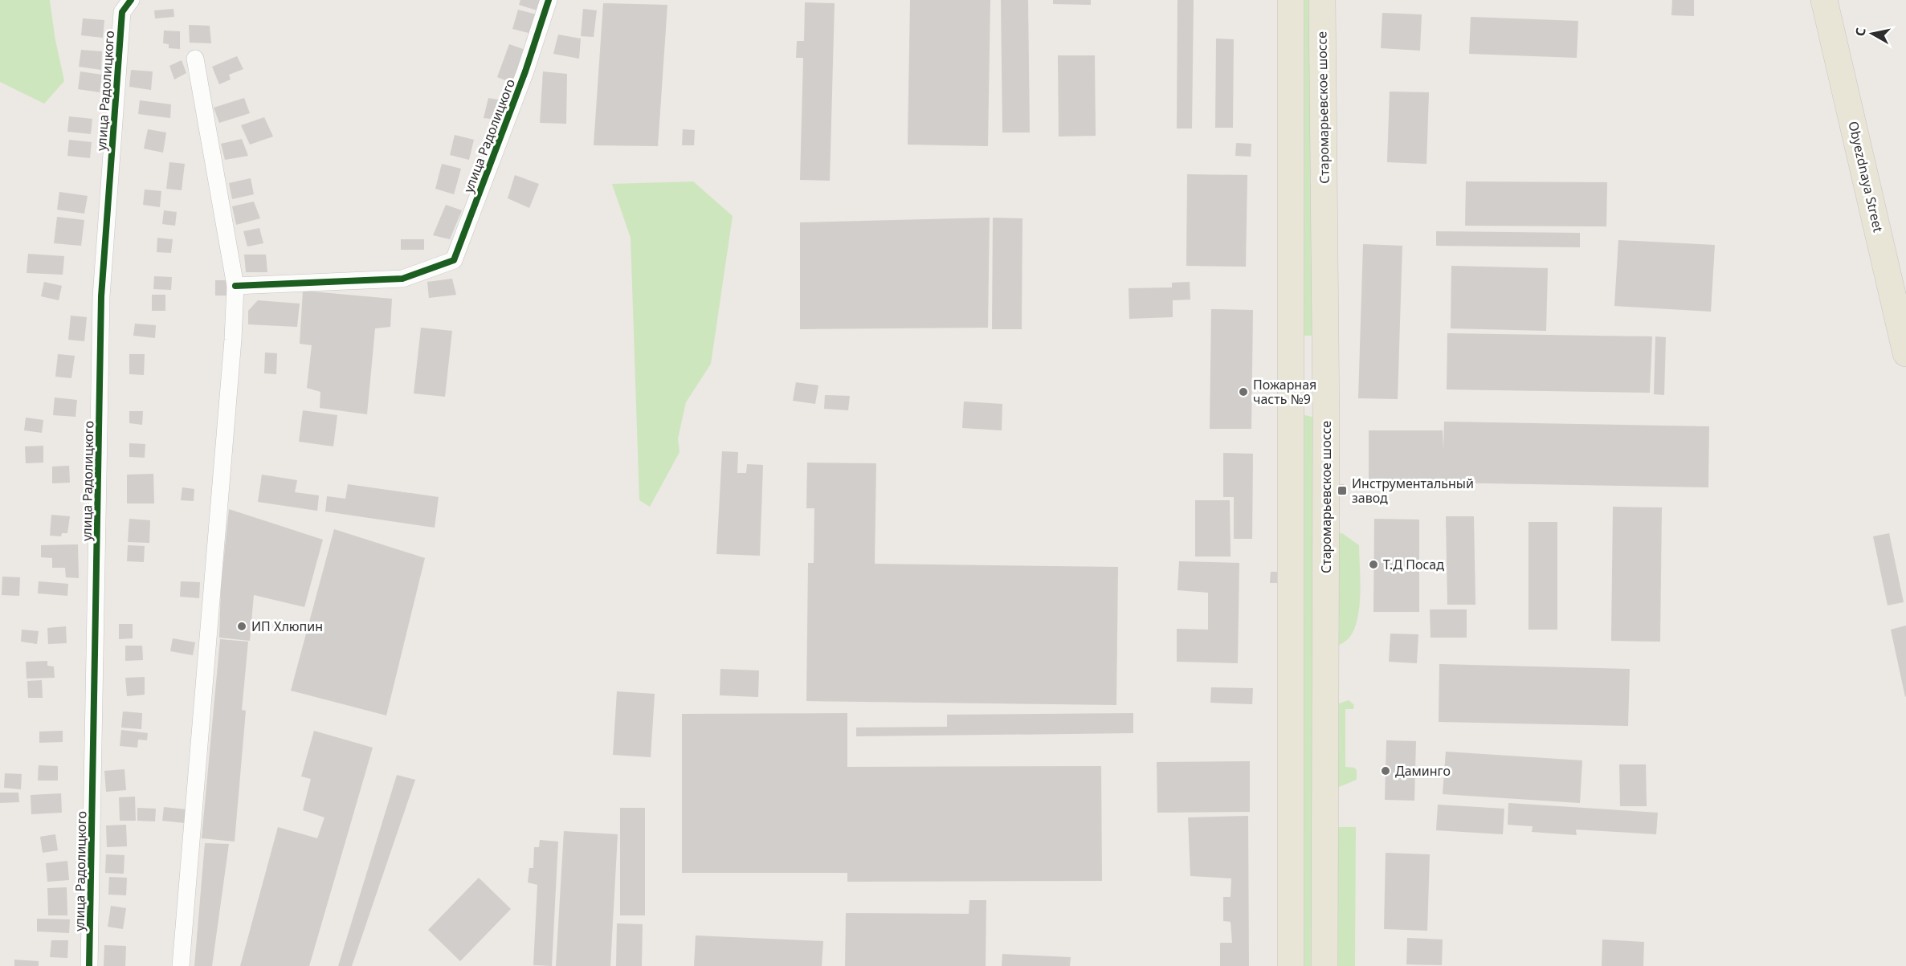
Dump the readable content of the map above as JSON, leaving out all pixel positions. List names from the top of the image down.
{
  "streets": {
    "main road": ["Старомарьевское шоссе", "Obyezdnaya Street"],
    "street": ["улица Радолицкого"]
  },
  "places": {
    "other": [
      "Пожарная часть №9",
      "Т.Д Посад",
      "ИП Хлюпин",
      "Даминго"
    ],
    "transit": ["Инструментальный завод"]
  },
  "north": "left"
}
